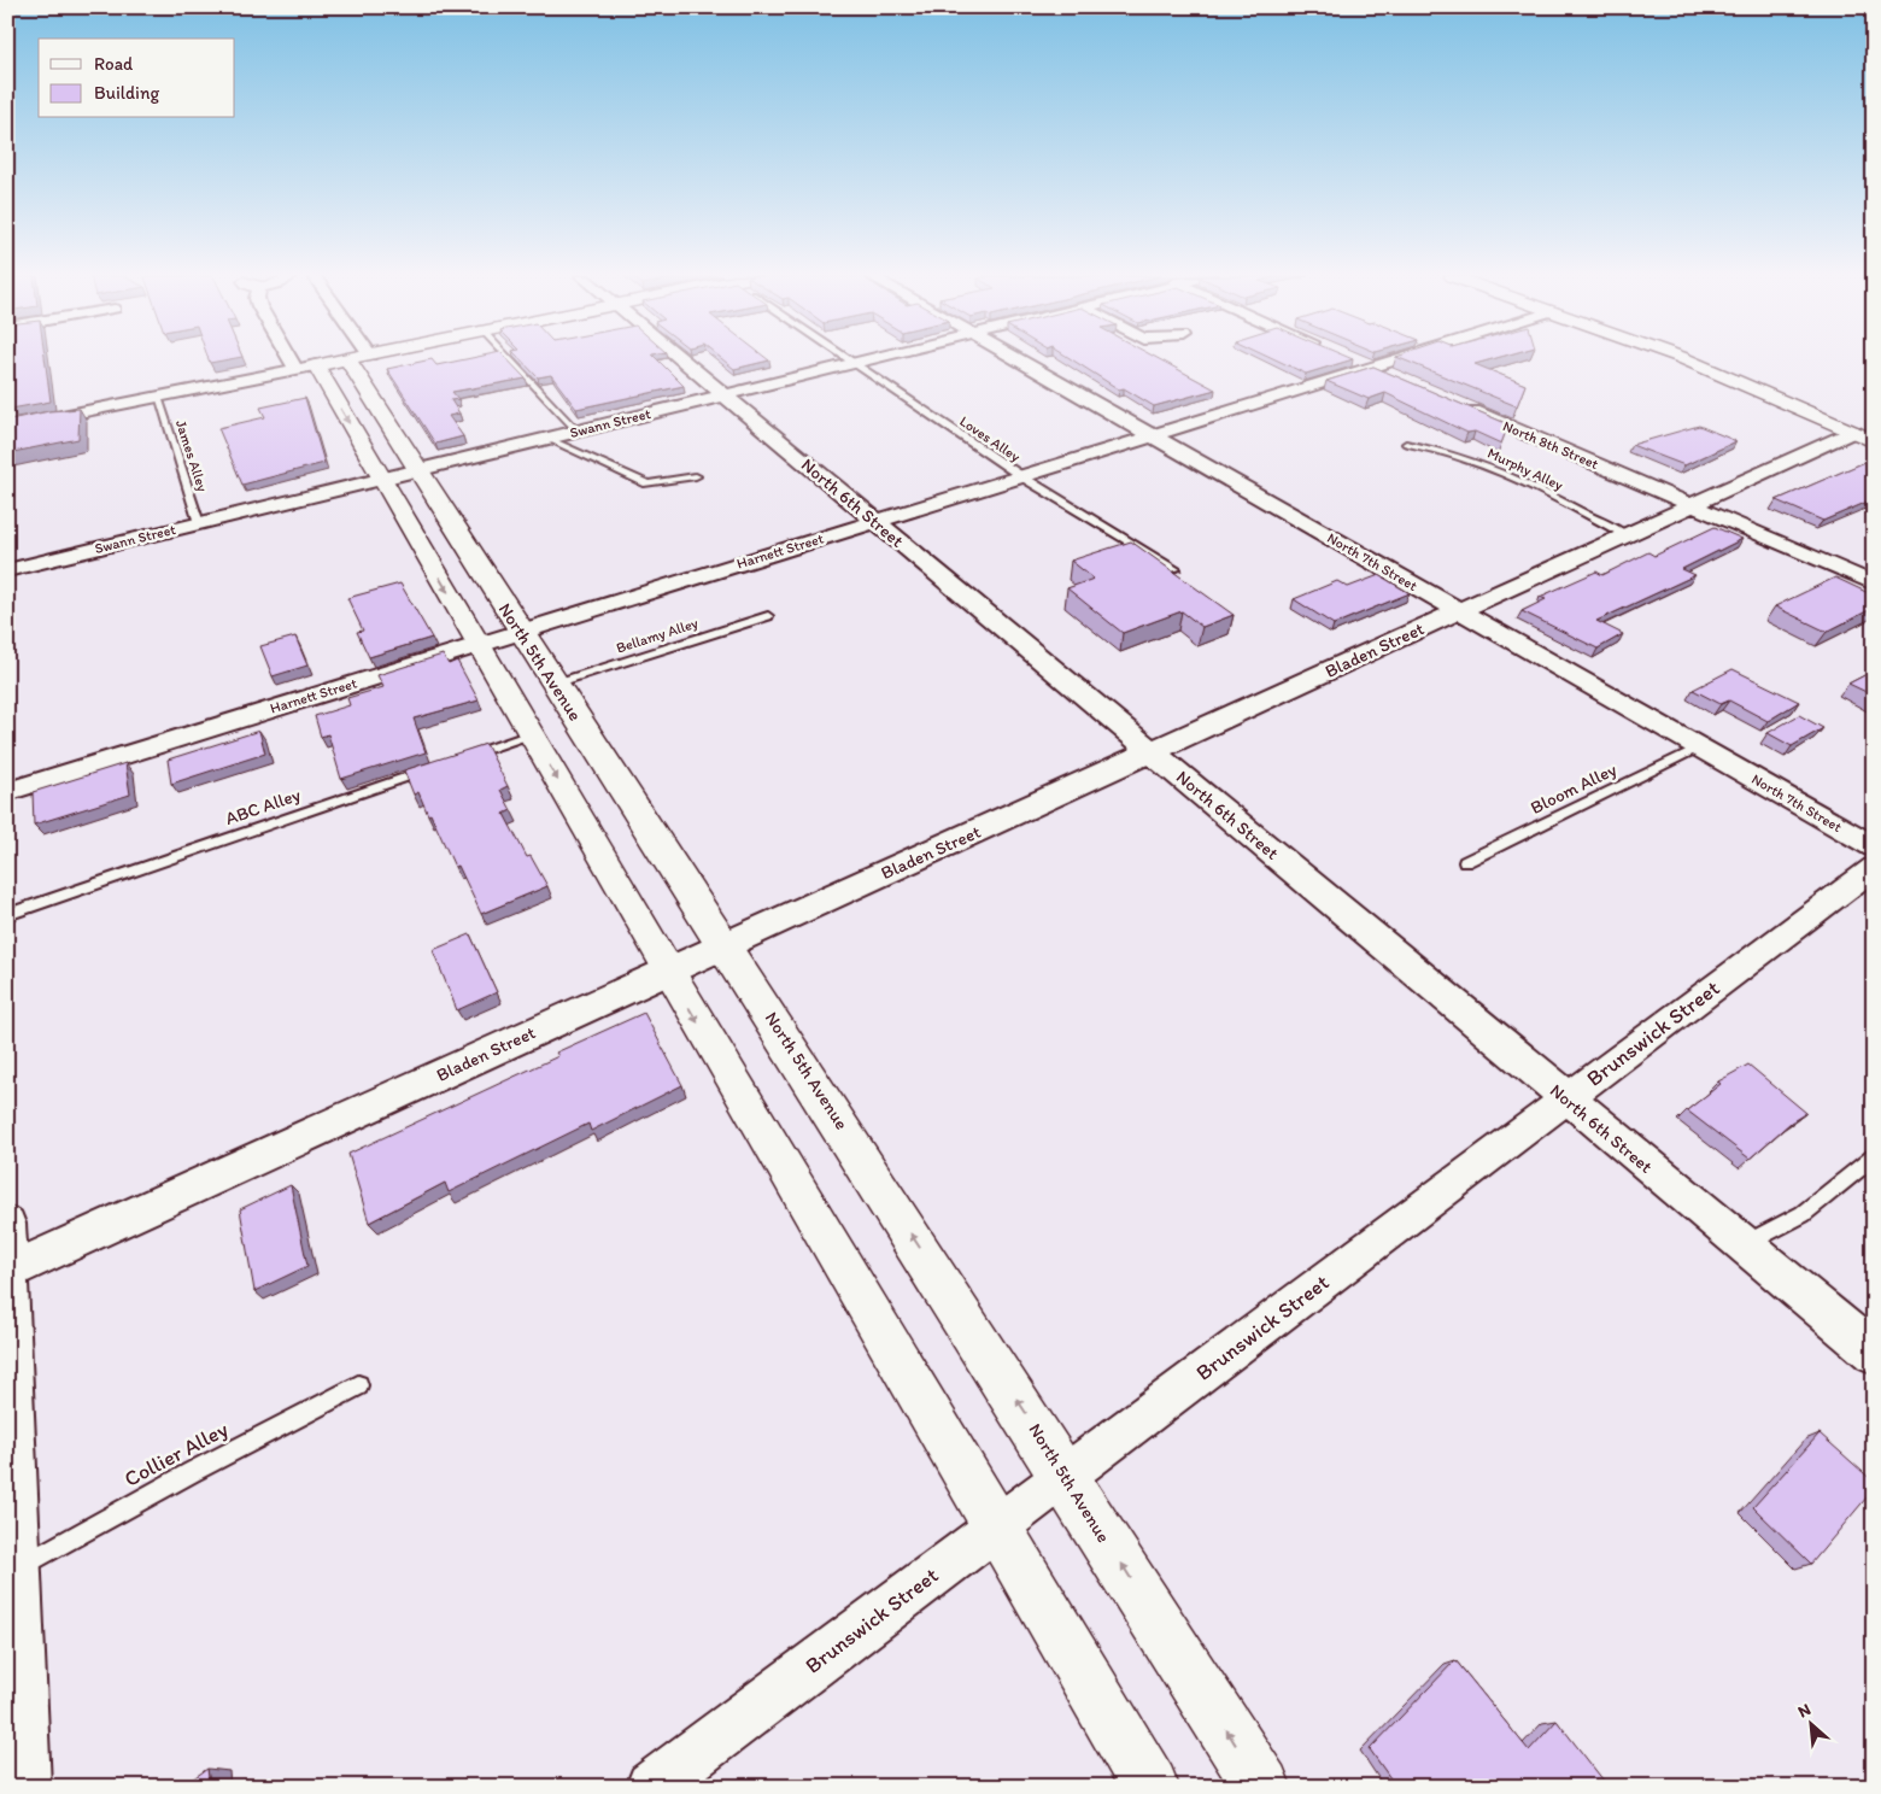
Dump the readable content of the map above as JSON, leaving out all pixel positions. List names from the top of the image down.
{
  "streets": {
    "street": [
      "Swann Street",
      "North 8th Street",
      "North 6th Street",
      "Harnett Street",
      "North 7th Street",
      "Bladen Street",
      "North 5th Avenue",
      "Brunswick Street"
    ],
    "lane": [
      "Loves Alley",
      "James Alley",
      "Murphy Alley",
      "Bellamy Alley",
      "Bloom Alley",
      "ABC Alley",
      "Collier Alley"
    ]
  },
  "crossings": [
    ["Swann Street", "Loves Alley"],
    ["Swann Street", "James Alley"],
    ["Swann Street", "North 6th Street"],
    ["Swann Street", "North 5th Avenue"],
    ["Loves Alley", "Harnett Street"],
    ["North 8th Street", "Bladen Street"],
    ["Murphy Alley", "Bladen Street"],
    ["North 6th Street", "Harnett Street"],
    ["North 6th Street", "Bladen Street"],
    ["North 6th Street", "Brunswick Street"],
    ["Harnett Street", "North 7th Street"],
    ["Harnett Street", "North 5th Avenue"],
    ["North 7th Street", "Bladen Street"],
    ["North 7th Street", "Bloom Alley"],
    ["Bellamy Alley", "North 5th Avenue"],
    ["Bladen Street", "North 5th Avenue"],
    ["North 5th Avenue", "Brunswick Street"]
  ],
  "legend": ["Road", "Building"],
  "north": "top left"
}
